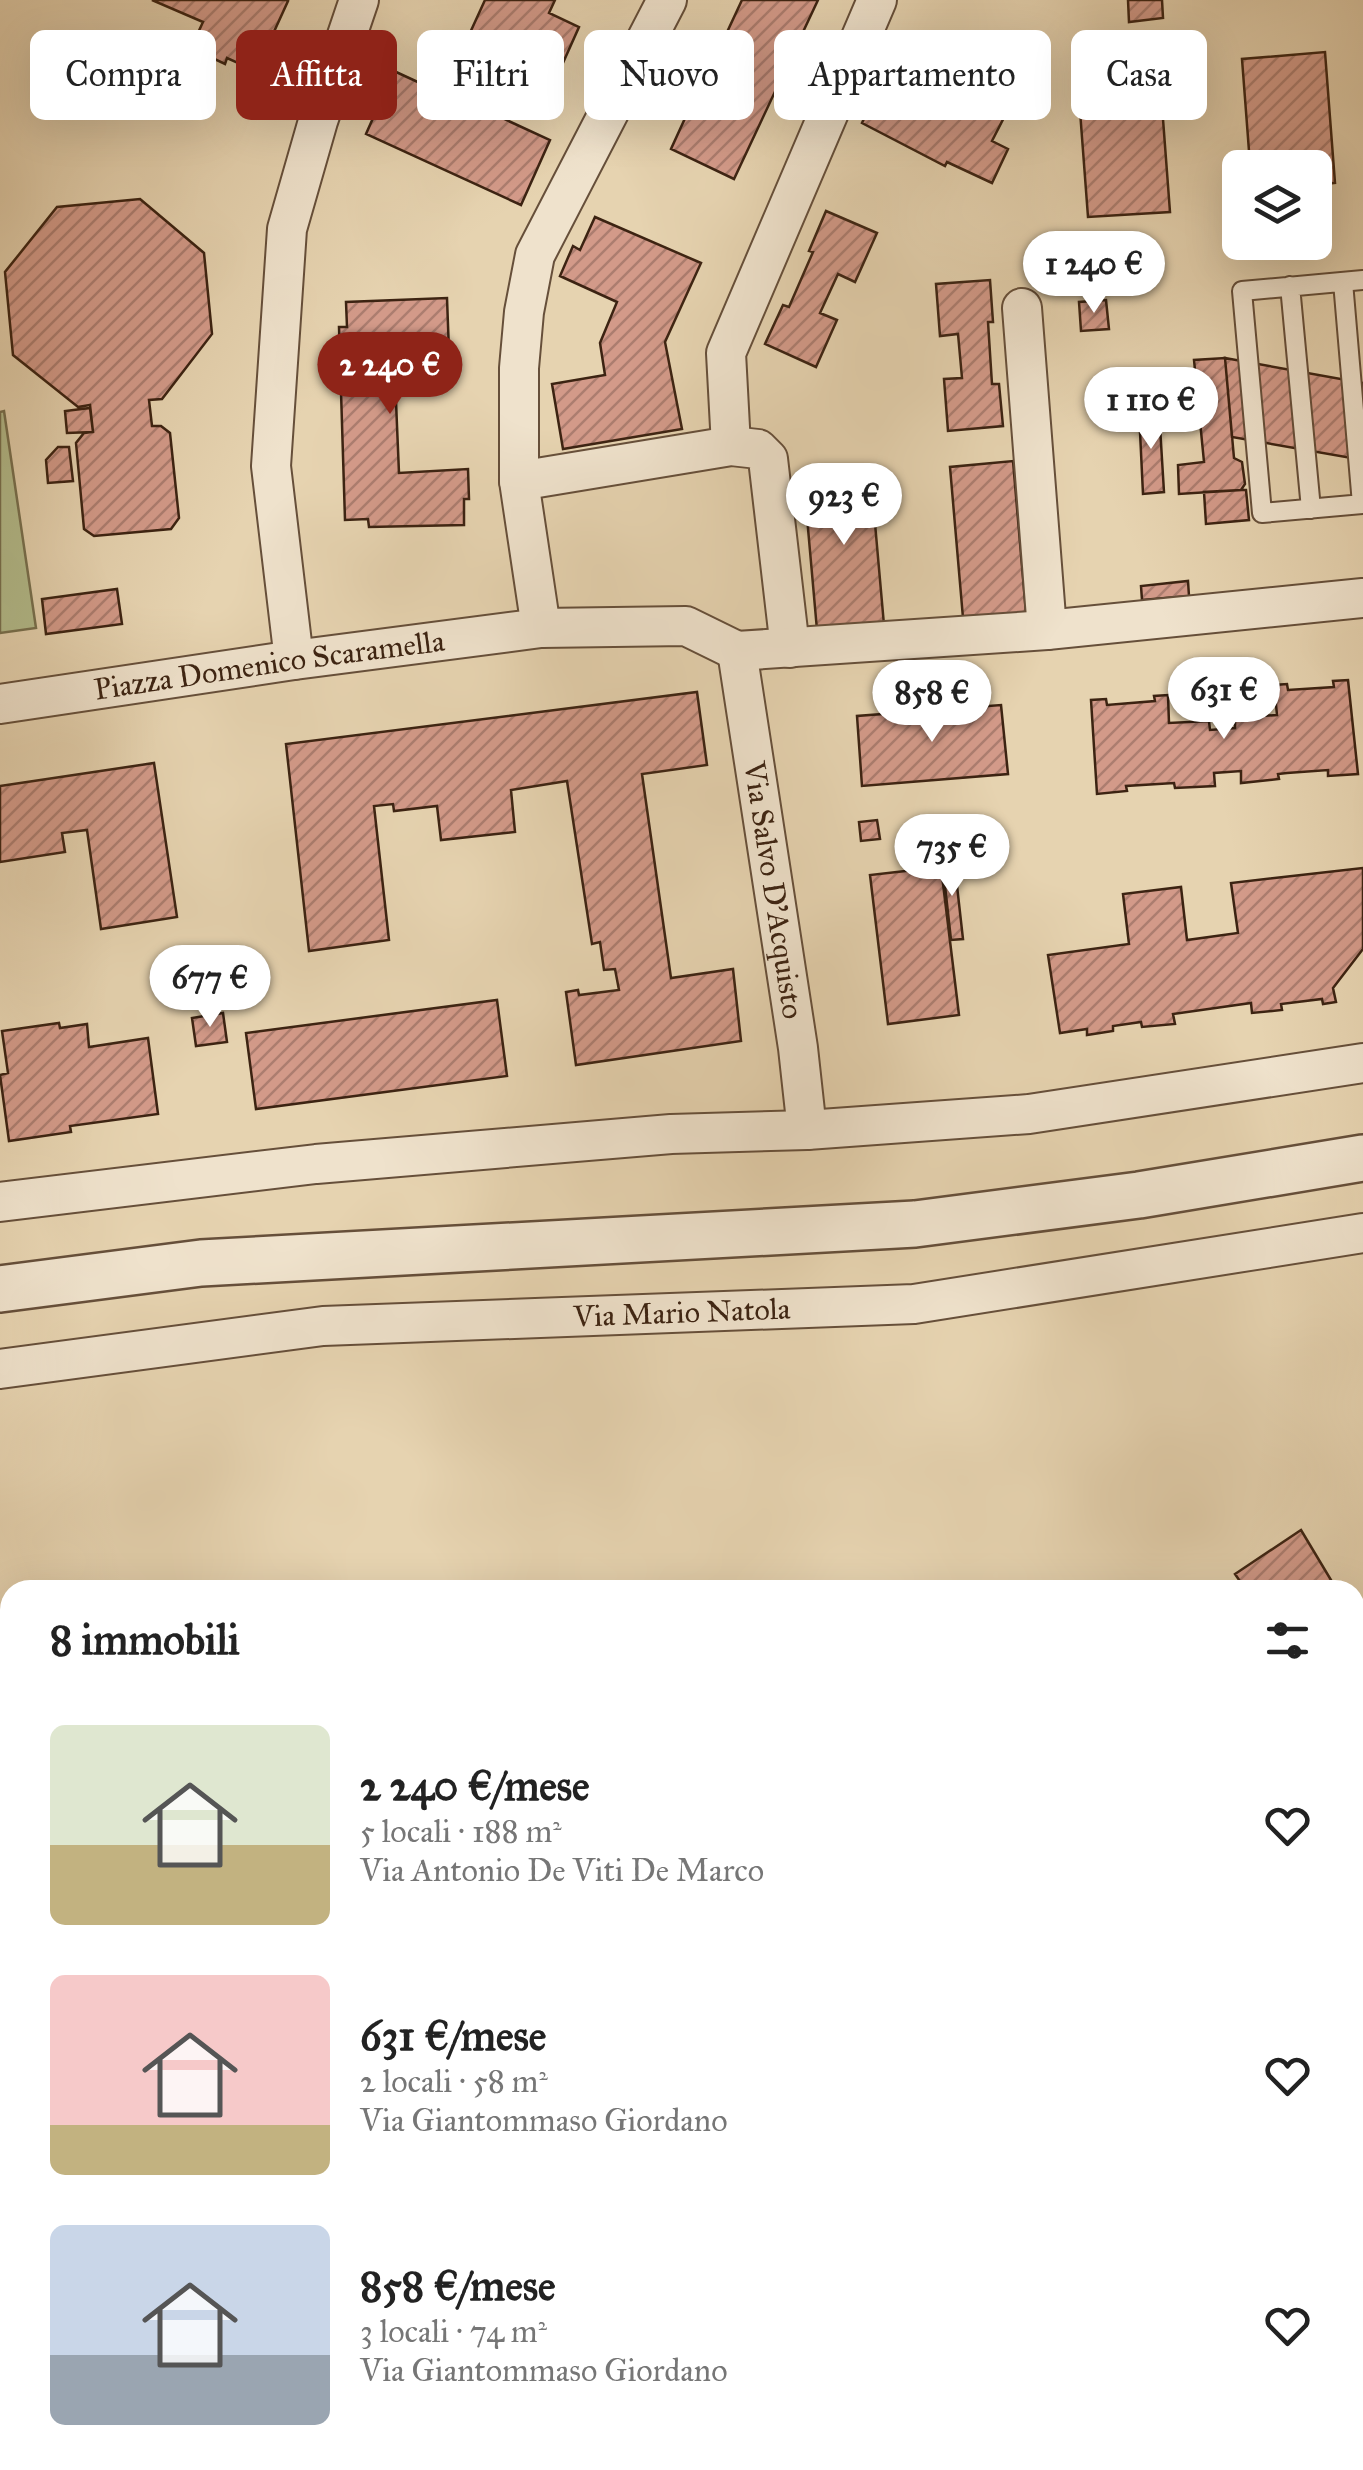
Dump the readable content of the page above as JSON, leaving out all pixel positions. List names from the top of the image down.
{
  "streets": {
    "street": ["Piazza Domenico Scaramella", "Via Salvo D'Acquisto", "Via Mario Natola"]
  },
  "crossings": [
    ["Piazza Domenico Scaramella", "Via Salvo D'Acquisto"]
  ],
  "page": {
    "chip": [
      "Compra",
      "Affitta",
      "Filtri",
      "Nuovo",
      "Appartamento",
      "Casa"
    ],
    "price": [
      "1 240 €",
      "2 240 €",
      "1 110 €",
      "923 €",
      "631 €",
      "858 €",
      "735 €",
      "677 €"
    ],
    "heading": "8 immobili",
    "list": [
      {
        "name": "2 240 €/mese",
        "note": "5 locali · 188 m² · Via Antonio De Viti De Marco"
      },
      {
        "name": "631 €/mese",
        "note": "2 locali · 58 m² · Via Giantommaso Giordano"
      },
      {
        "name": "858 €/mese",
        "note": "3 locali · 74 m² · Via Giantommaso Giordano"
      }
    ]
  }
}
